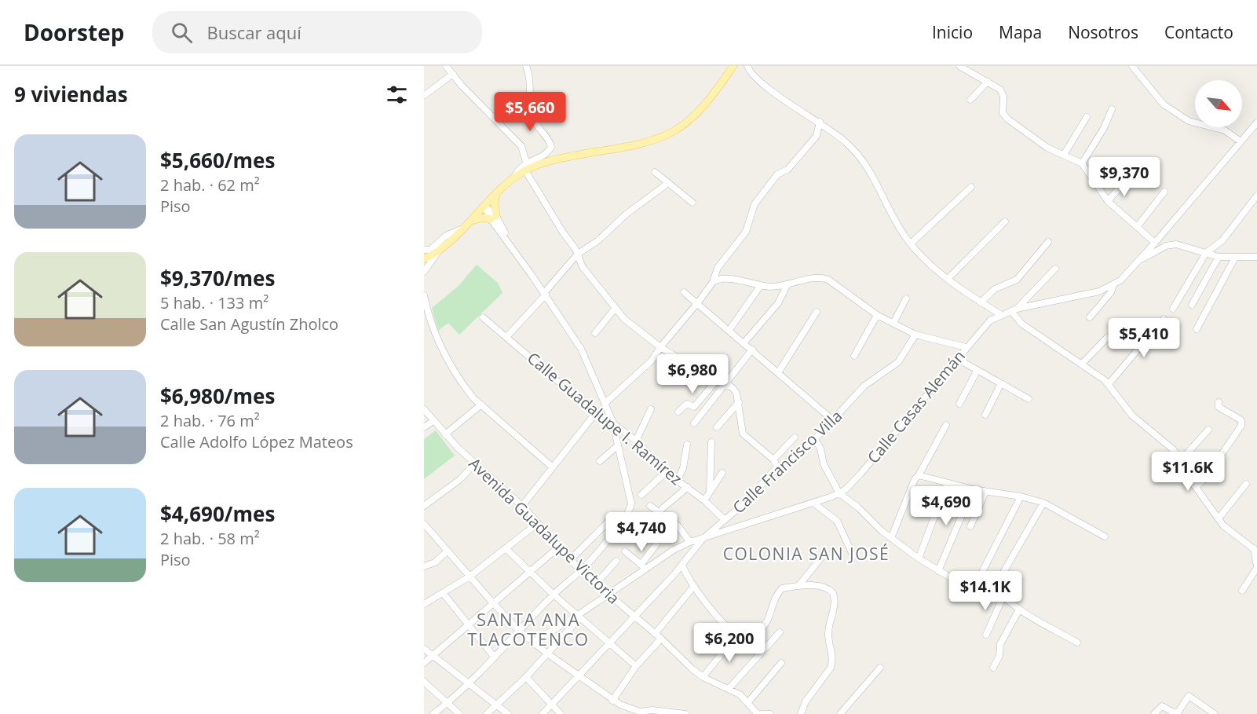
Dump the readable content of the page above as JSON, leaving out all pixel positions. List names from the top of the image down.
{
  "streets": {
    "street": [
      "Calle Casas Alemán",
      "Calle Guadalupe I. Ramírez",
      "Calle Francisco Villa",
      "Avenida Guadalupe Victoria"
    ]
  },
  "crossings": [
    ["Calle Casas Alemán", "Calle Francisco Villa"],
    ["Calle Casas Alemán", "Avenida Guadalupe Victoria"],
    ["Calle Guadalupe I. Ramírez", "Calle Francisco Villa"],
    ["Calle Francisco Villa", "Avenida Guadalupe Victoria"]
  ],
  "districts": ["COLONIA SAN JOSÉ", "SANTA ANA TLACOTENCO"],
  "north": "bottom right",
  "page": {
    "header": "Doorstep",
    "search": "Buscar aquí",
    "nav": [
      "Inicio",
      "Mapa",
      "Nosotros",
      "Contacto"
    ],
    "heading": "9 viviendas",
    "price": [
      "$5,660",
      "$9,370",
      "$5,410",
      "$6,980",
      "$11.6K",
      "$4,690",
      "$4,740",
      "$14.1K",
      "$6,200"
    ],
    "list": [
      {
        "name": "$5,660/mes",
        "note": "2 hab. · 62 m² · Piso"
      },
      {
        "name": "$9,370/mes",
        "note": "5 hab. · 133 m² · Calle San Agustín Zholco"
      },
      {
        "name": "$6,980/mes",
        "note": "2 hab. · 76 m² · Calle Adolfo López Mateos"
      },
      {
        "name": "$4,690/mes",
        "note": "2 hab. · 58 m² · Piso"
      }
    ]
  }
}
